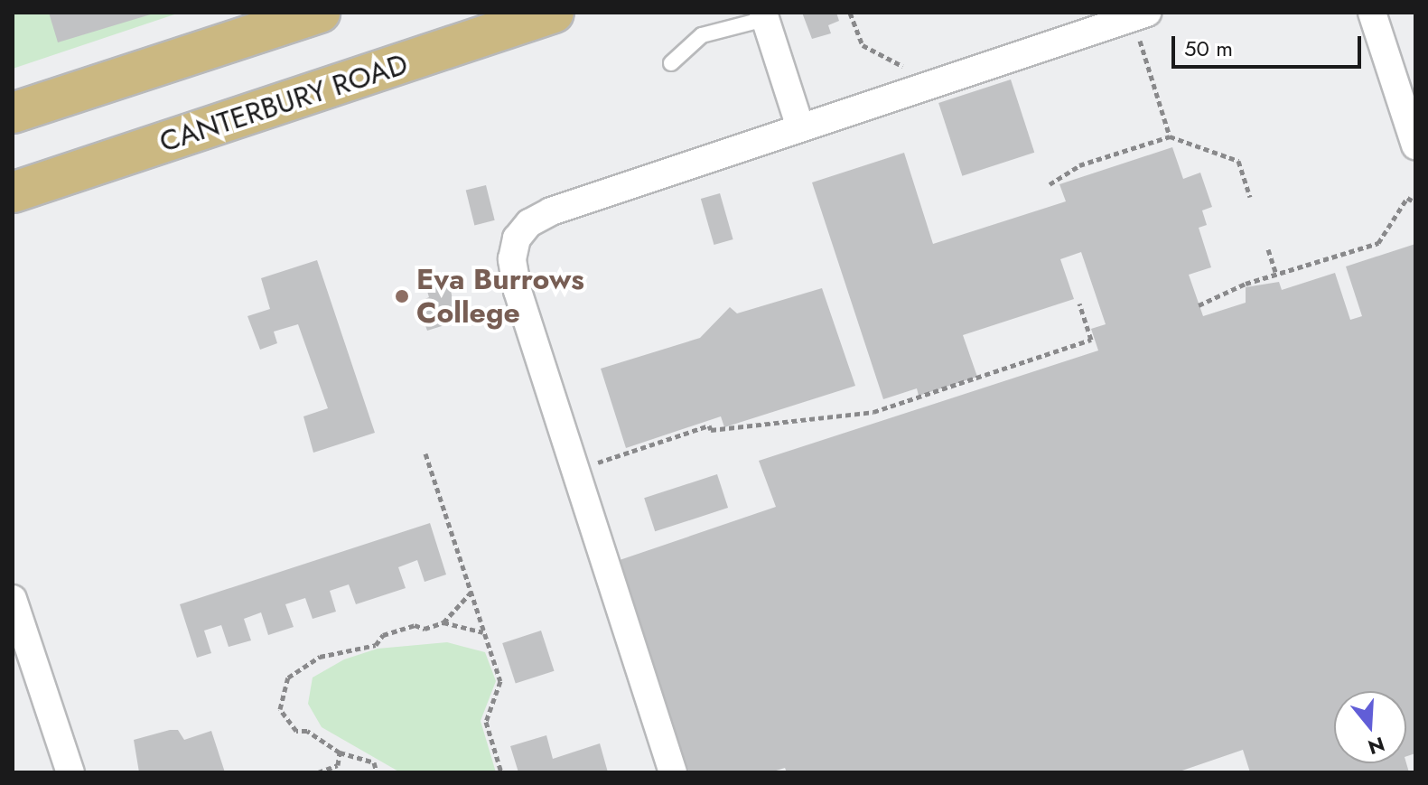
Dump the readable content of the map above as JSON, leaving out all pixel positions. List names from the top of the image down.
{
  "streets": {
    "main road": ["CANTERBURY ROAD"]
  },
  "places": ["Eva Burrows College"],
  "scale_bar": "50 m",
  "north": "bottom"
}
